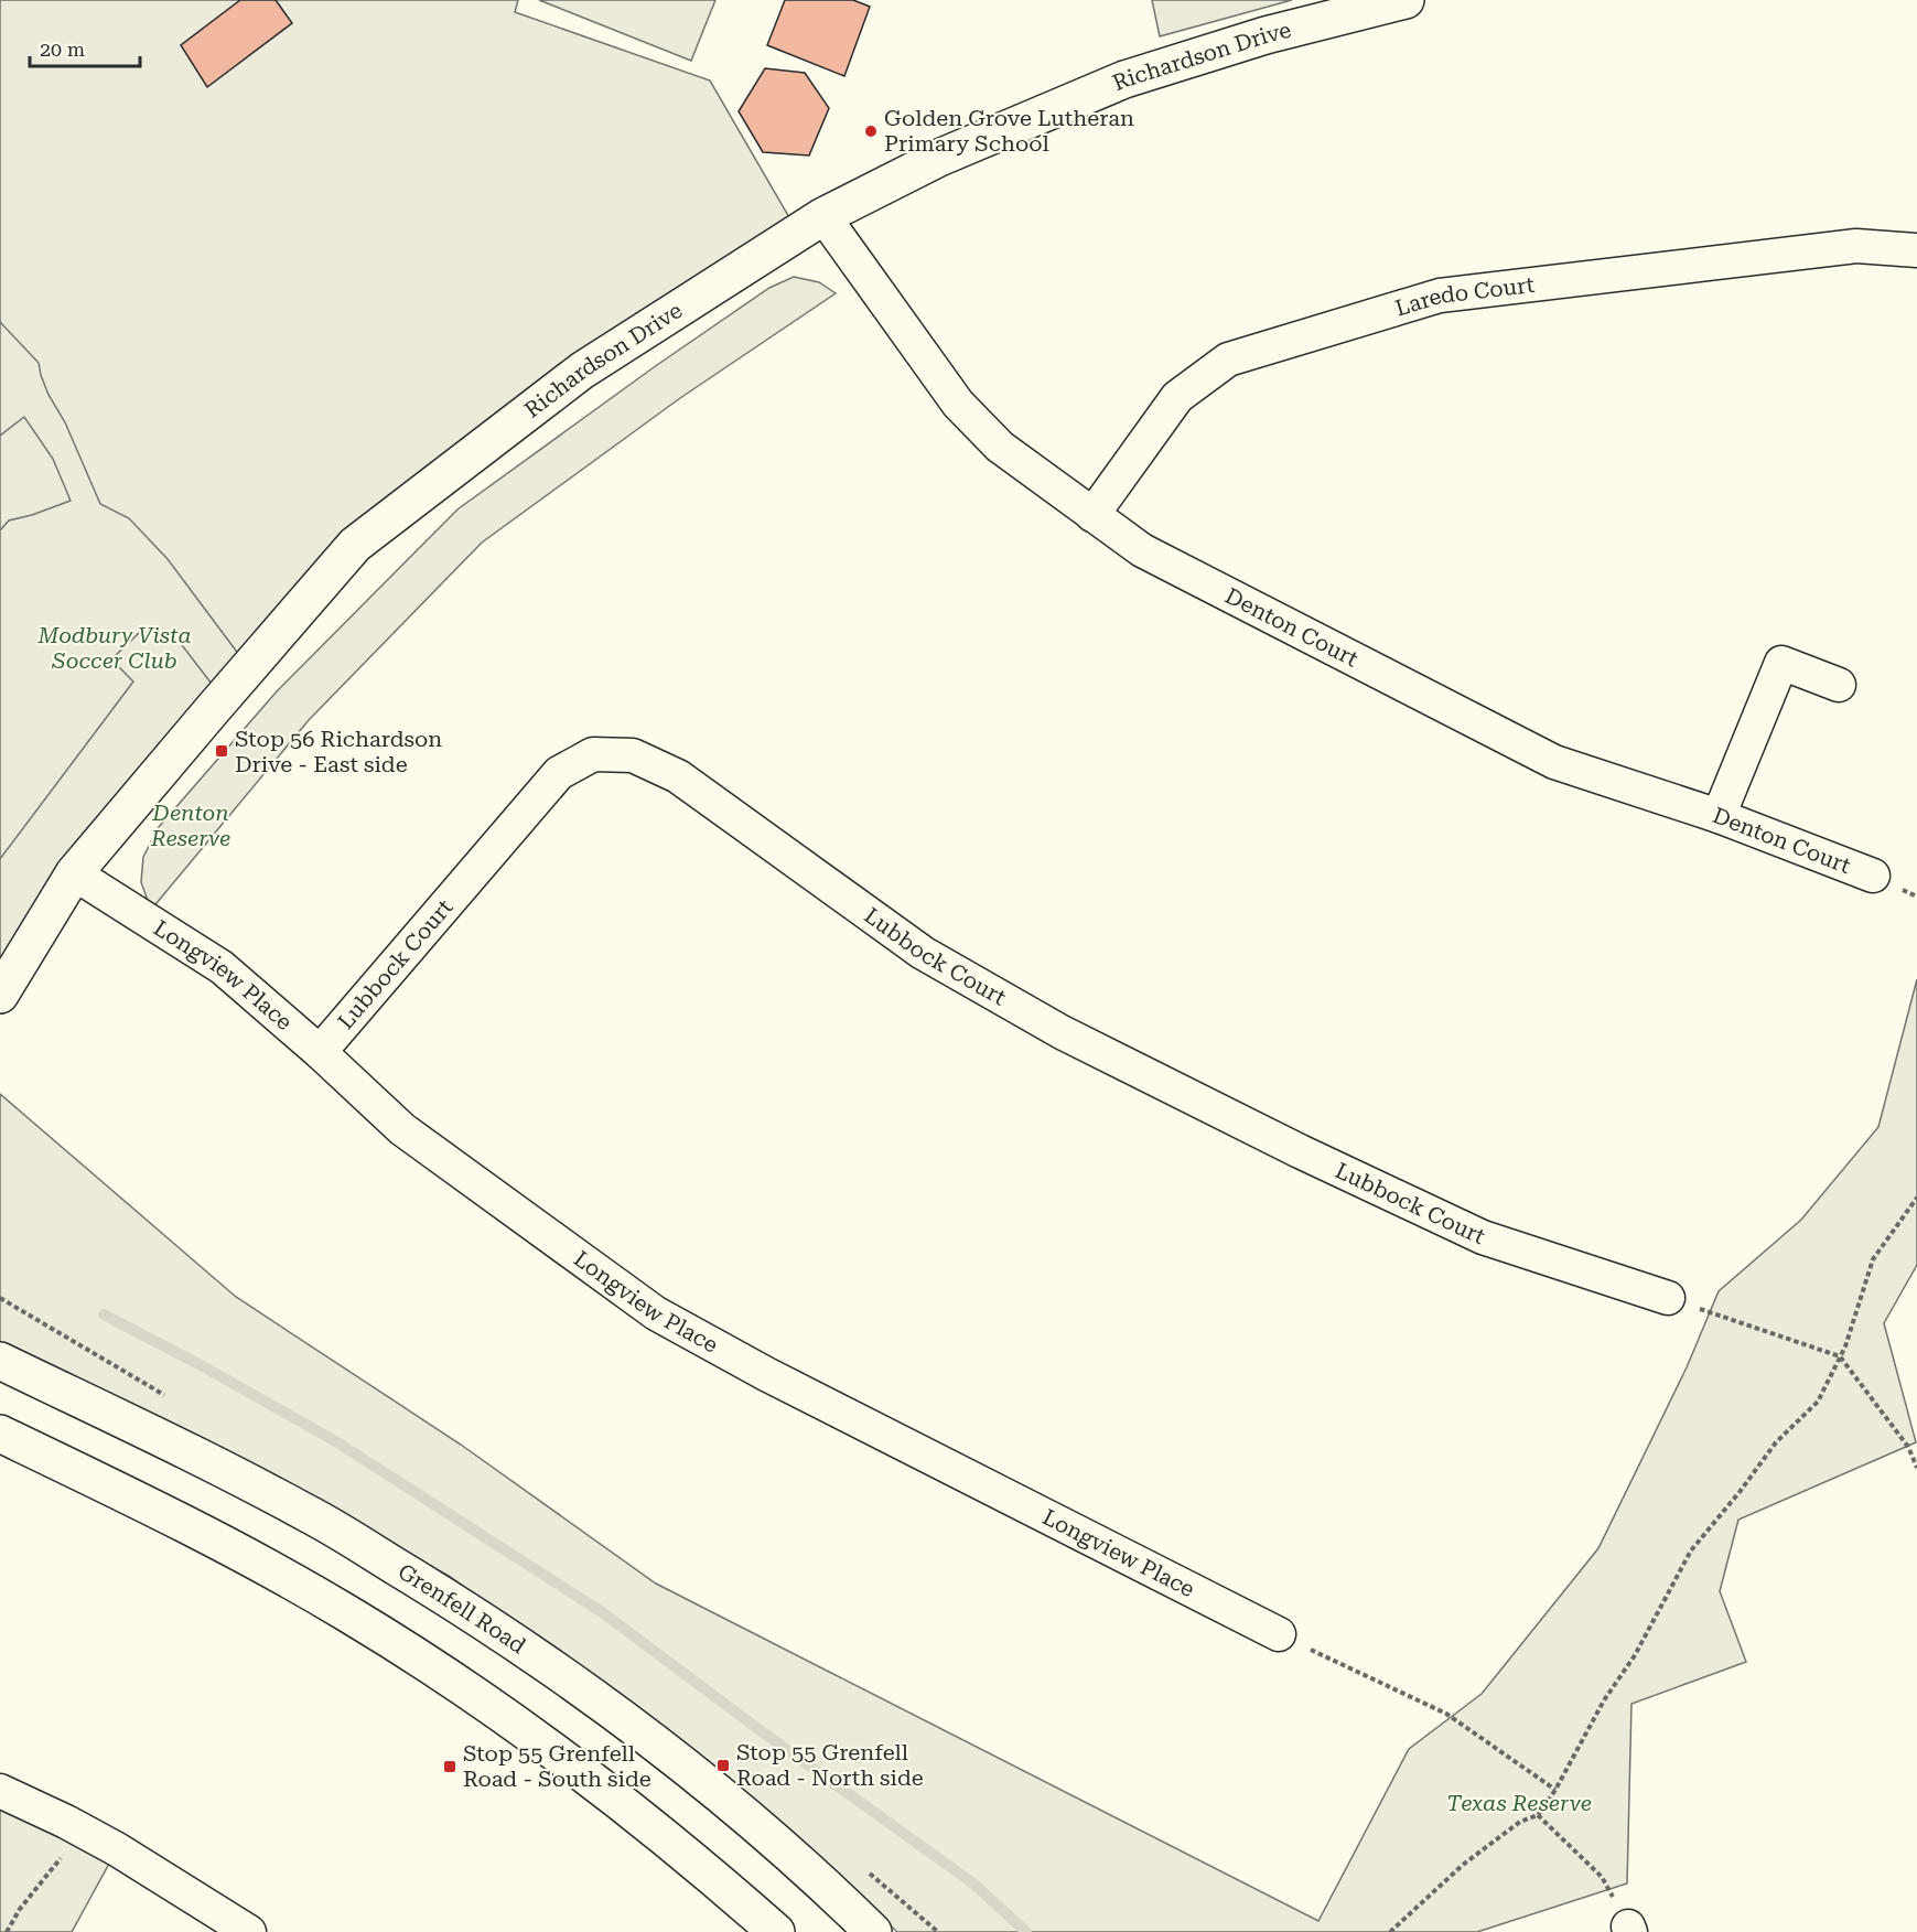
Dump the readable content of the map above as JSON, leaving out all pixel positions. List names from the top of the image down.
{
  "streets": {
    "main road": ["Richardson Drive", "Grenfell Road"],
    "street": [
      "Laredo Court",
      "Denton Court",
      "Lubbock Court",
      "Longview Place"
    ]
  },
  "crossings": [
    ["Richardson Drive", "Denton Court"],
    ["Richardson Drive", "Longview Place"],
    ["Laredo Court", "Denton Court"],
    ["Lubbock Court", "Longview Place"]
  ],
  "parks": ["Modbury Vista Soccer Club", "Denton Reserve", "Texas Reserve"],
  "places": {
    "other": ["Golden Grove Lutheran Primary School"],
    "transit": ["Stop 56 Richardson Drive - East side", "Stop 55 Grenfell Road - North side", "Stop 55 Grenfell Road - South side"]
  },
  "scale_bar": "20 m"
}
